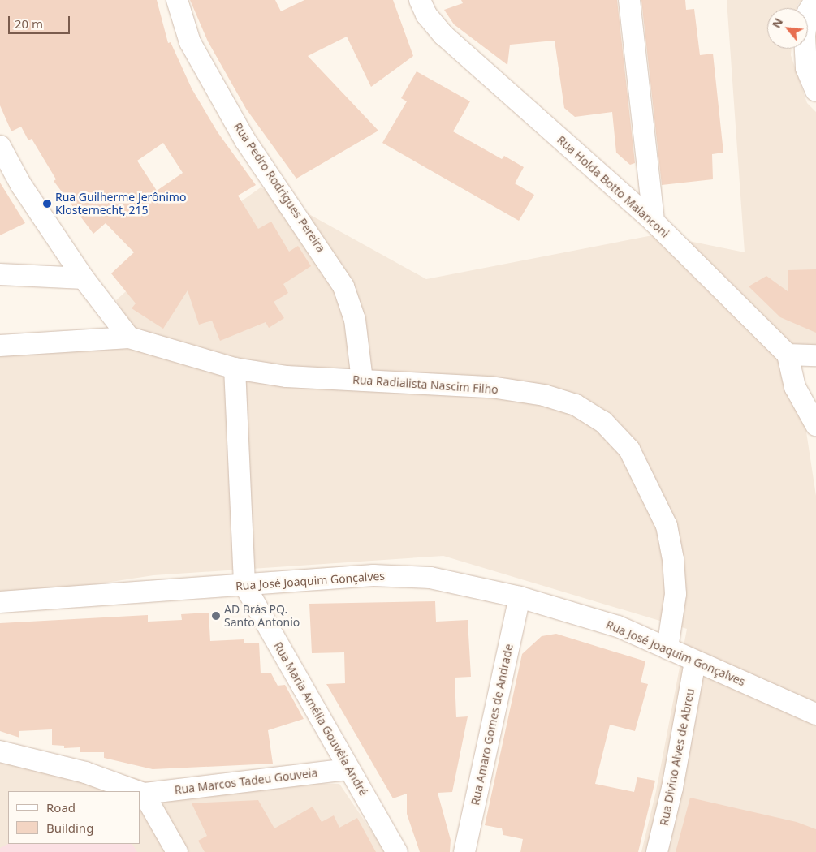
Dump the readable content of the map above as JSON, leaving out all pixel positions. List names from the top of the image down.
{
  "streets": {
    "street": [
      "Rua Holda Botto Malanconi",
      "Rua Pedro Rodrigues Pereira",
      "Rua Radialista Nascim Filho",
      "Rua José Joaquim Gonçalves",
      "Rua Maria Amélia Gouvêia André",
      "Rua Amaro Gomes de Andrade",
      "Rua Divino Alves de Abreu",
      "Rua Marcos Tadeu Gouveia"
    ]
  },
  "crossings": [
    ["Rua Pedro Rodrigues Pereira", "Rua Radialista Nascim Filho"],
    ["Rua Radialista Nascim Filho", "Rua José Joaquim Gonçalves"],
    ["Rua José Joaquim Gonçalves", "Rua Maria Amélia Gouvêia André"],
    ["Rua José Joaquim Gonçalves", "Rua Amaro Gomes de Andrade"],
    ["Rua José Joaquim Gonçalves", "Rua Divino Alves de Abreu"],
    ["Rua Maria Amélia Gouvêia André", "Rua Marcos Tadeu Gouveia"]
  ],
  "places": ["Rua Guilherme Jerônimo Klosternecht, 215", "AD Brás PQ. Santo Antonio"],
  "legend": ["Road", "Building"],
  "scale_bar": "20 m",
  "north": "top left"
}
